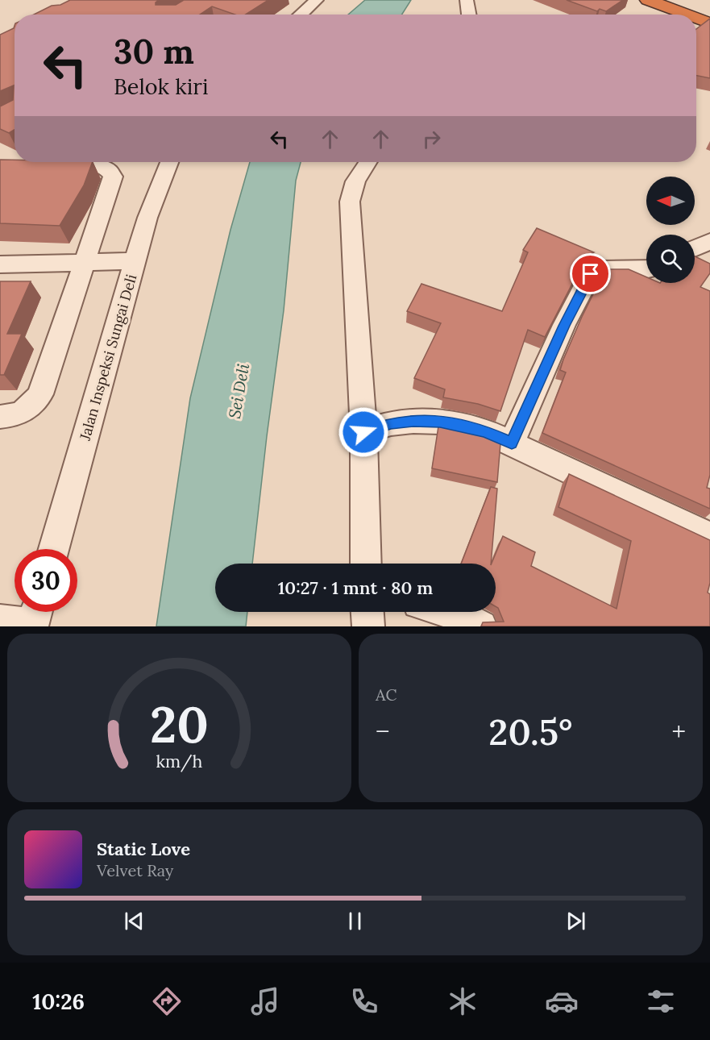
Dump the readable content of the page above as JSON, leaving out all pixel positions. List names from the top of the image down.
{
  "streets": {
    "street": ["Jalan Inspeksi Sungai Deli"]
  },
  "water": ["Sei Deli"],
  "north": "left",
  "page": {
    "turn": ["30 m", "Belok kiri"],
    "limit": "30",
    "trip": "10:27 · 1 mnt · 80 m",
    "tile": "AC",
    "heat": ["−", "20.5°", "+"],
    "song": ["Static Love", "Velvet Ray"],
    "tabs": "10:26",
    "gauge": ["20", "km/h"]
  }
}
